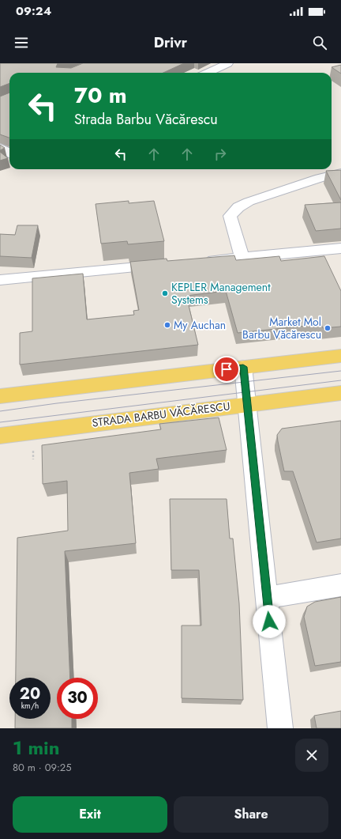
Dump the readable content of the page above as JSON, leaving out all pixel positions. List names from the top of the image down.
{
  "streets": {
    "main road": ["STRADA BARBU VĂCĂRESCU"]
  },
  "places": ["KEPLER Management Systems", "My Auchan", "Market Mol Barbu Văcărescu"],
  "page": {
    "status": "09:24",
    "header": "Drivr",
    "turn": ["70 m", "Strada Barbu Văcărescu"],
    "speed": "20 km/h",
    "limit": "30",
    "heading": ["1 min", "80 m · 09:25"],
    "buttons": ["Exit", "Share"]
  }
}
